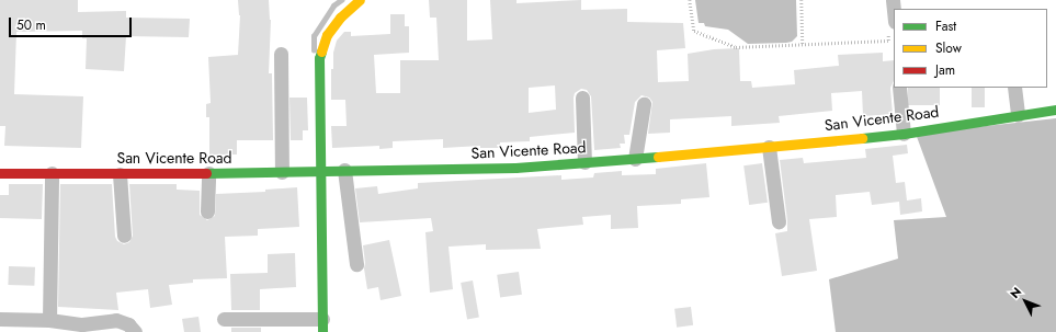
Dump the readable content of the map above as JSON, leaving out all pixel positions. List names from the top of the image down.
{
  "streets": {
    "street": ["San Vicente Road"]
  },
  "legend": ["Fast", "Slow", "Jam"],
  "scale_bar": "50 m",
  "north": "top left"
}
